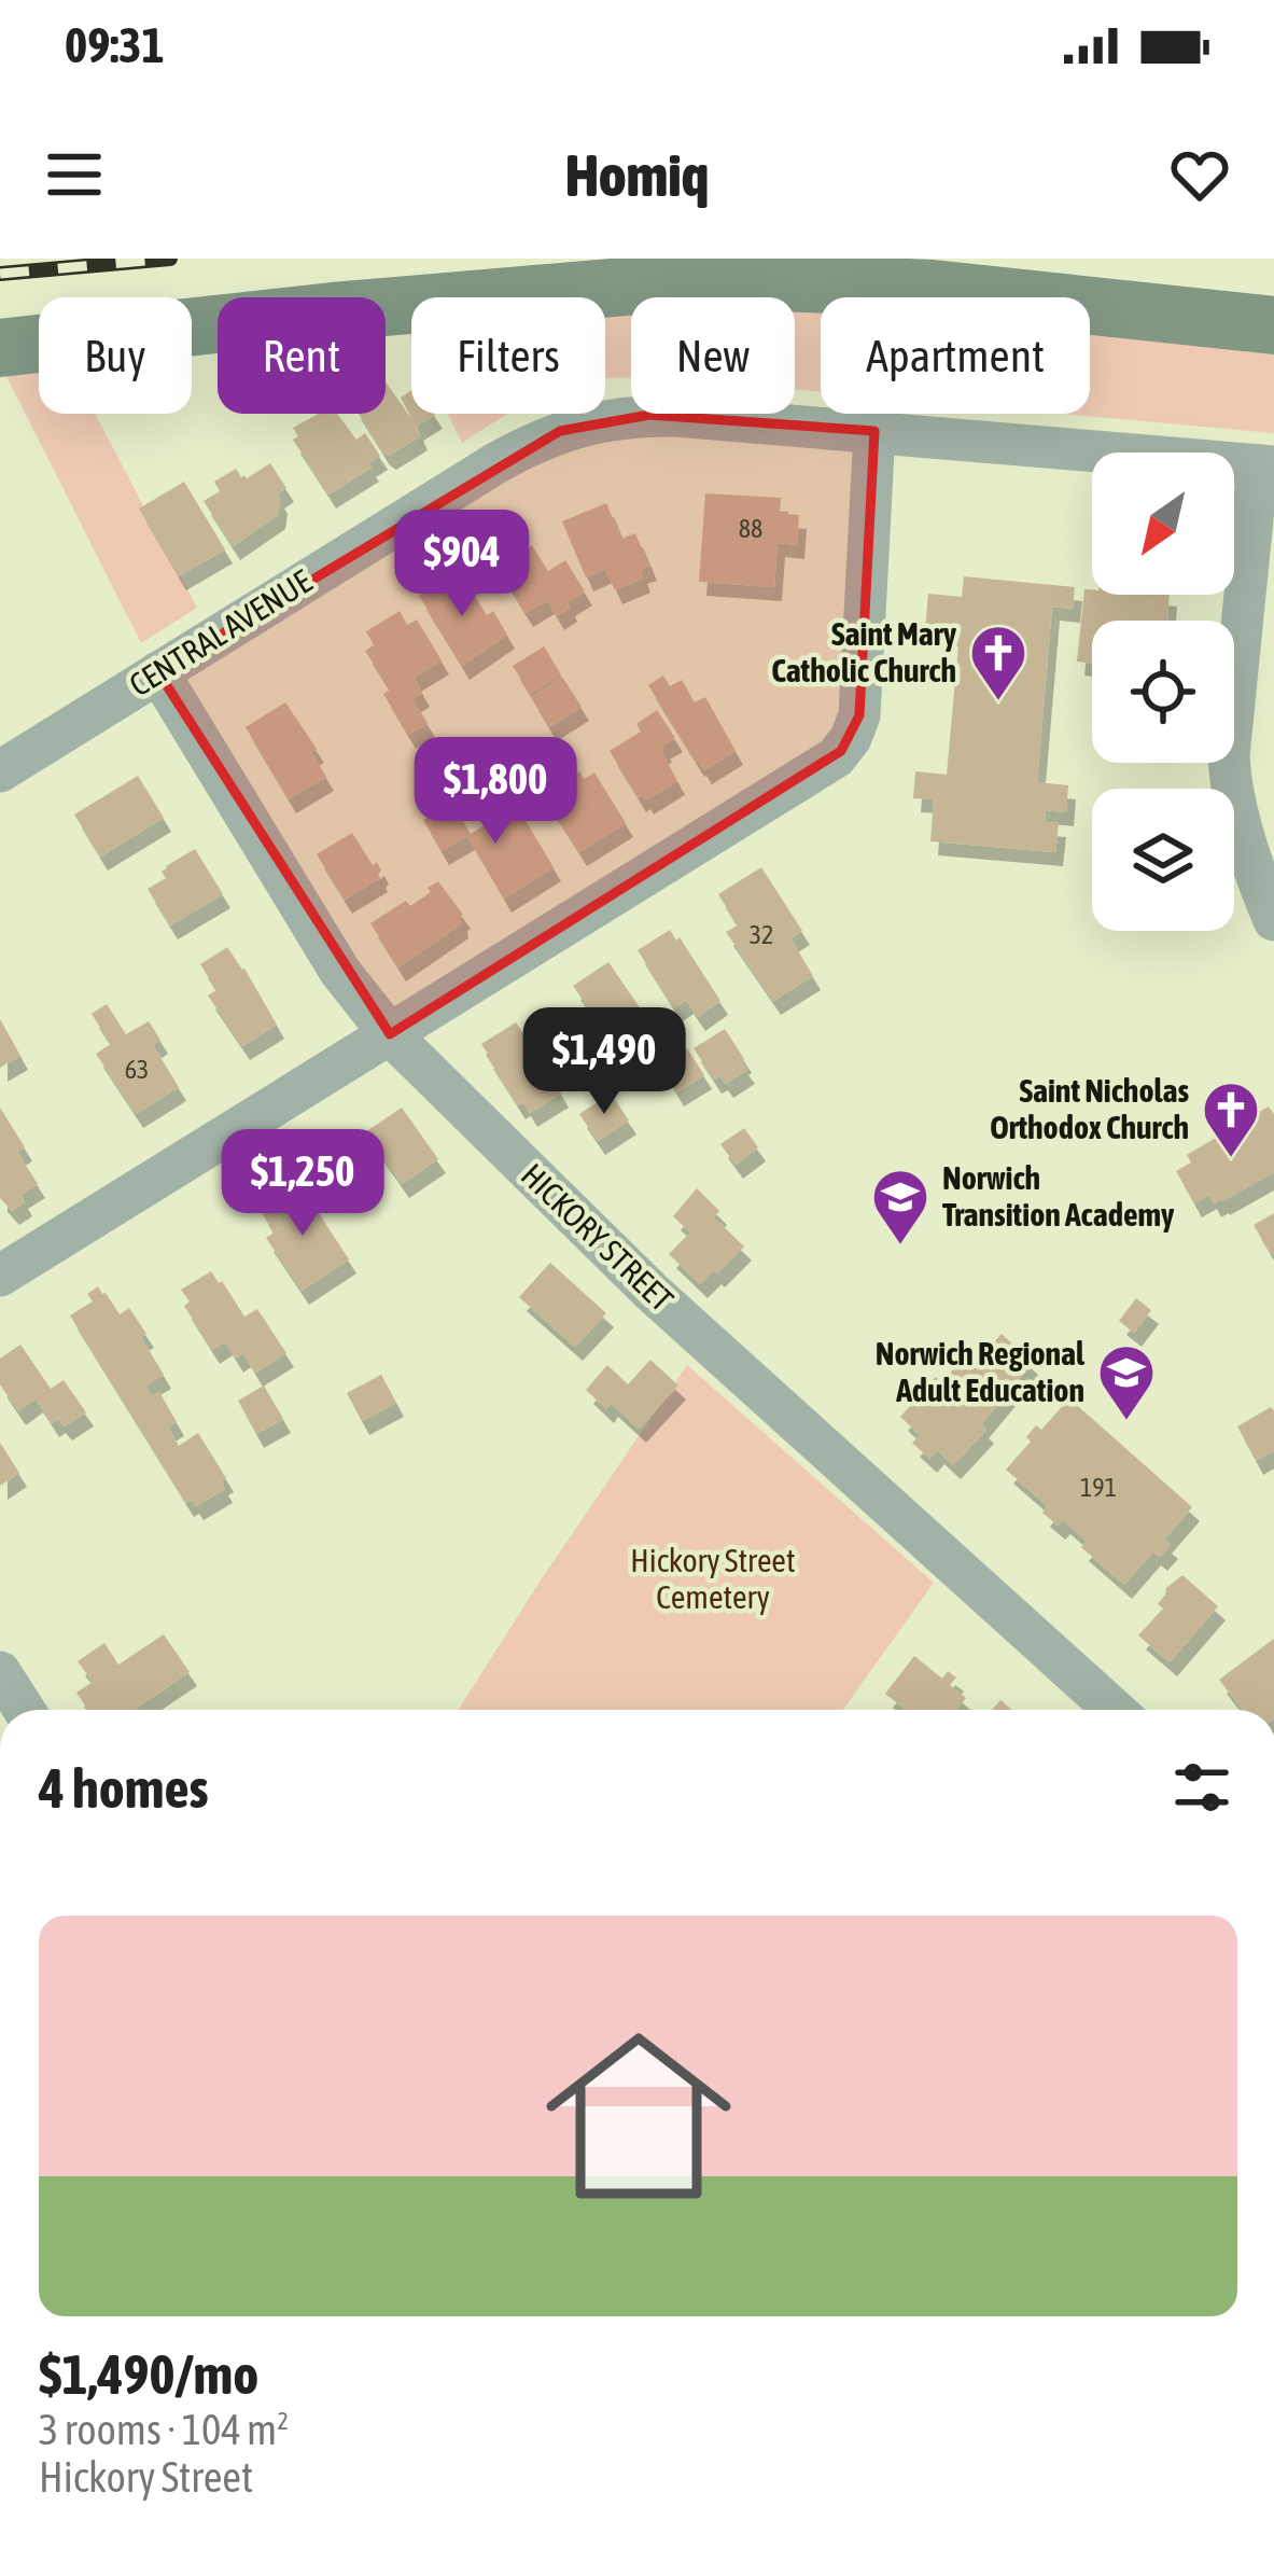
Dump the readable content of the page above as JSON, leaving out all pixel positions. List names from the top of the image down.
{
  "streets": {
    "street": ["CENTRAL AVENUE", "HICKORY STREET"]
  },
  "crossings": [
    ["CENTRAL AVENUE", "HICKORY STREET"]
  ],
  "parks": ["Hickory Street Cemetery"],
  "places": {
    "church": ["Saint Mary Catholic Church", "Saint Nicholas Orthodox Church"],
    "school or university": ["Norwich Transition Academy", "Norwich Regional Adult Education"]
  },
  "house_numbers": [
    "88",
    "32",
    "63",
    "191"
  ],
  "north": "bottom left",
  "page": {
    "status": "09:31",
    "header": "Homiq",
    "chip": [
      "Buy",
      "Rent",
      "Filters",
      "New",
      "Apartment"
    ],
    "price": [
      "$904",
      "$1,800",
      "$1,490",
      "$1,250"
    ],
    "heading": "4 homes",
    "list": [
      {
        "name": "$1,490/mo",
        "note": "3 rooms · 104 m² · Hickory Street"
      }
    ]
  }
}
